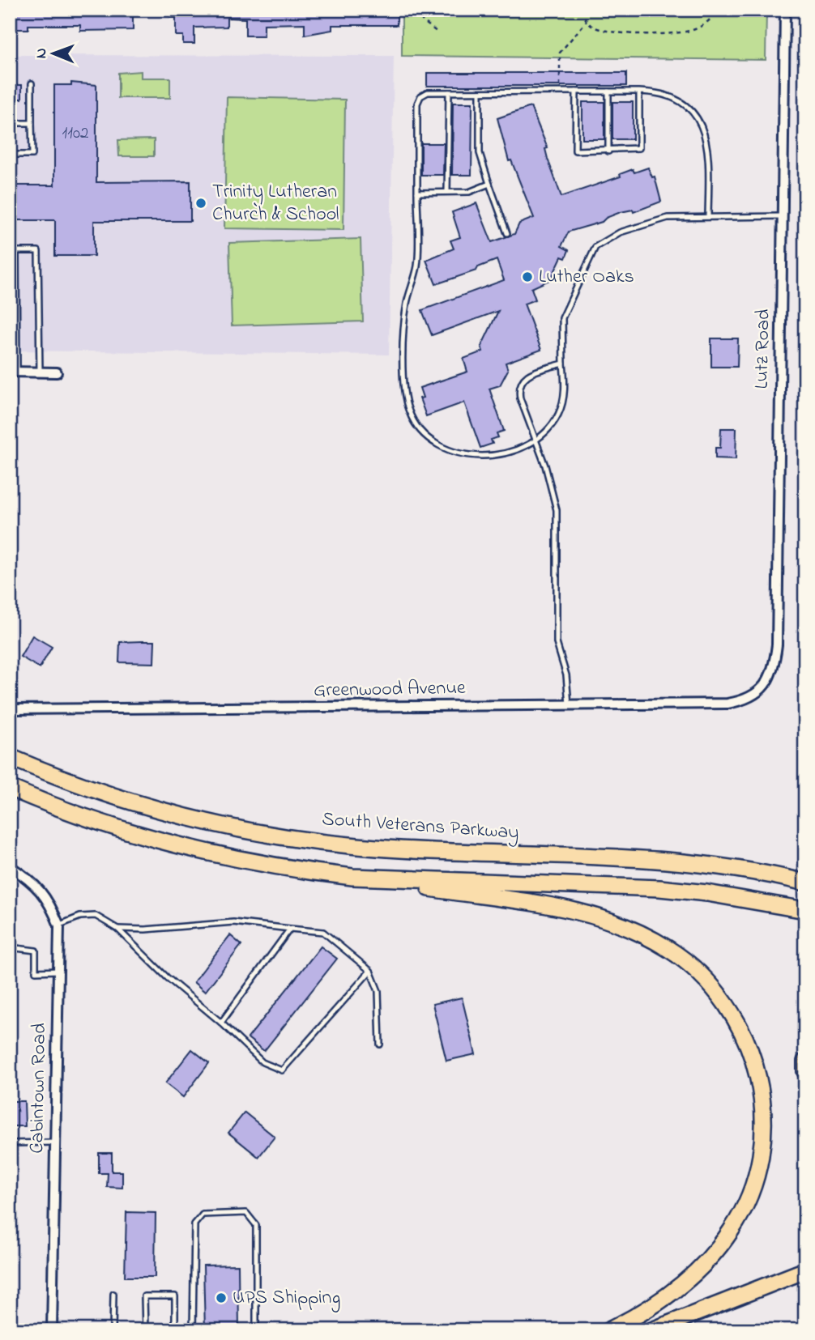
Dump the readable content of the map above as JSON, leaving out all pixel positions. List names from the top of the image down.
{
  "streets": {
    "highway": ["South Veterans Parkway"],
    "street": ["Lutz Road", "Greenwood Avenue", "Cabintown Road"]
  },
  "crossings": [
    ["Lutz Road", "Greenwood Avenue"]
  ],
  "places": ["Trinity Lutheran Church & School", "Luther Oaks", "UPS Shipping"],
  "house_numbers": ["1102"],
  "north": "left"
}
